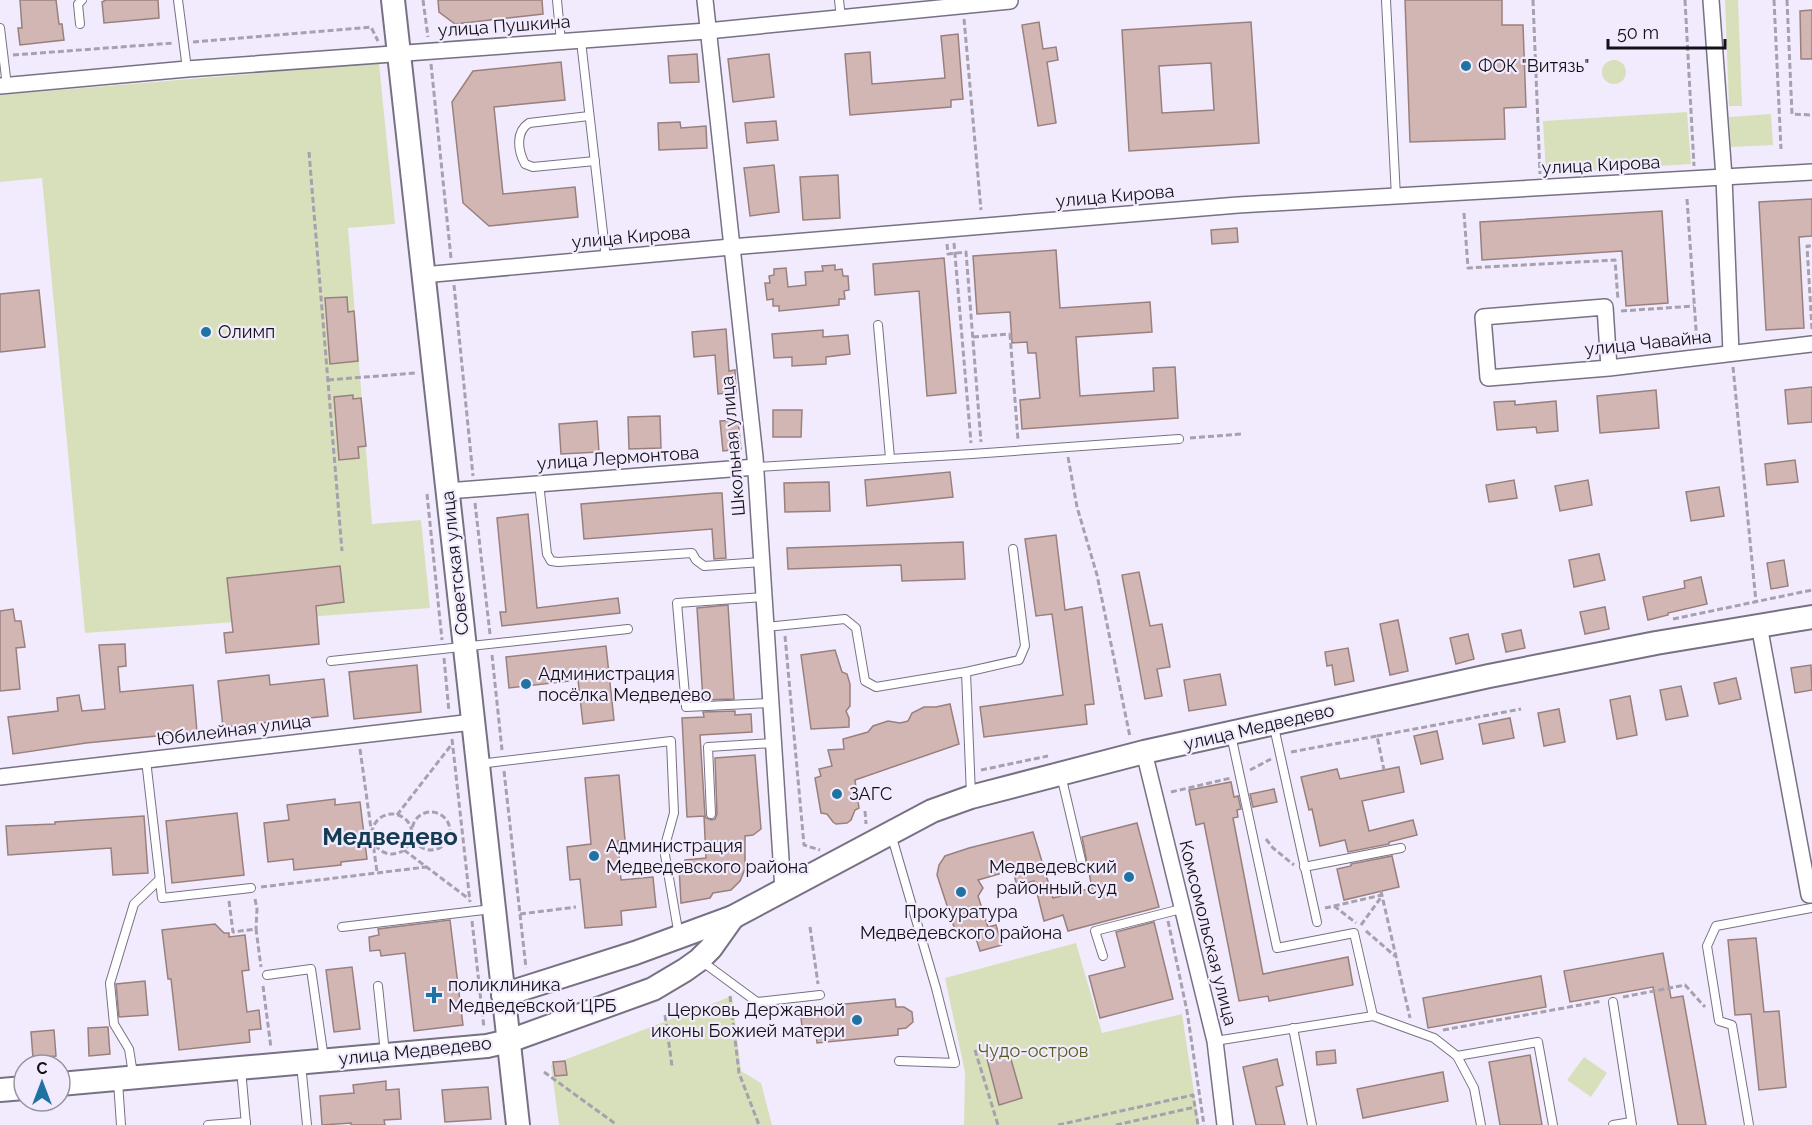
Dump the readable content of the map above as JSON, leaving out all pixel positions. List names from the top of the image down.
{
  "streets": {
    "street": [
      "улица Пушкина",
      "улица Кирова",
      "улица Чавайна",
      "Школьная улица",
      "улица Лермонтова",
      "Советская улица",
      "улица Медведево",
      "Юбилейная улица",
      "Комсомольская улица"
    ]
  },
  "crossings": [
    ["улица Пушкина", "Школьная улица"],
    ["улица Пушкина", "Советская улица"],
    ["улица Кирова", "Школьная улица"],
    ["улица Кирова", "Советская улица"],
    ["Школьная улица", "улица Лермонтова"],
    ["Школьная улица", "улица Медведево"],
    ["улица Лермонтова", "Советская улица"],
    ["Советская улица", "улица Медведево"],
    ["Советская улица", "Юбилейная улица"],
    ["улица Медведево", "Комсомольская улица"]
  ],
  "districts": ["Медведево"],
  "parks": ["Чудо-остров"],
  "places": {
    "other": [
      "ФОК \"Витязь\"",
      "Олимп",
      "Администрация посёлка Медведево",
      "ЗАГС",
      "Администрация Медведевского района",
      "Медведевский районный суд",
      "Прокуратура Медведевского района",
      "Церковь Державной иконы Божией матери"
    ],
    "health": ["поликлиника Медведевской ЦРБ"]
  },
  "scale_bar": "50 m",
  "north": "top"
}
